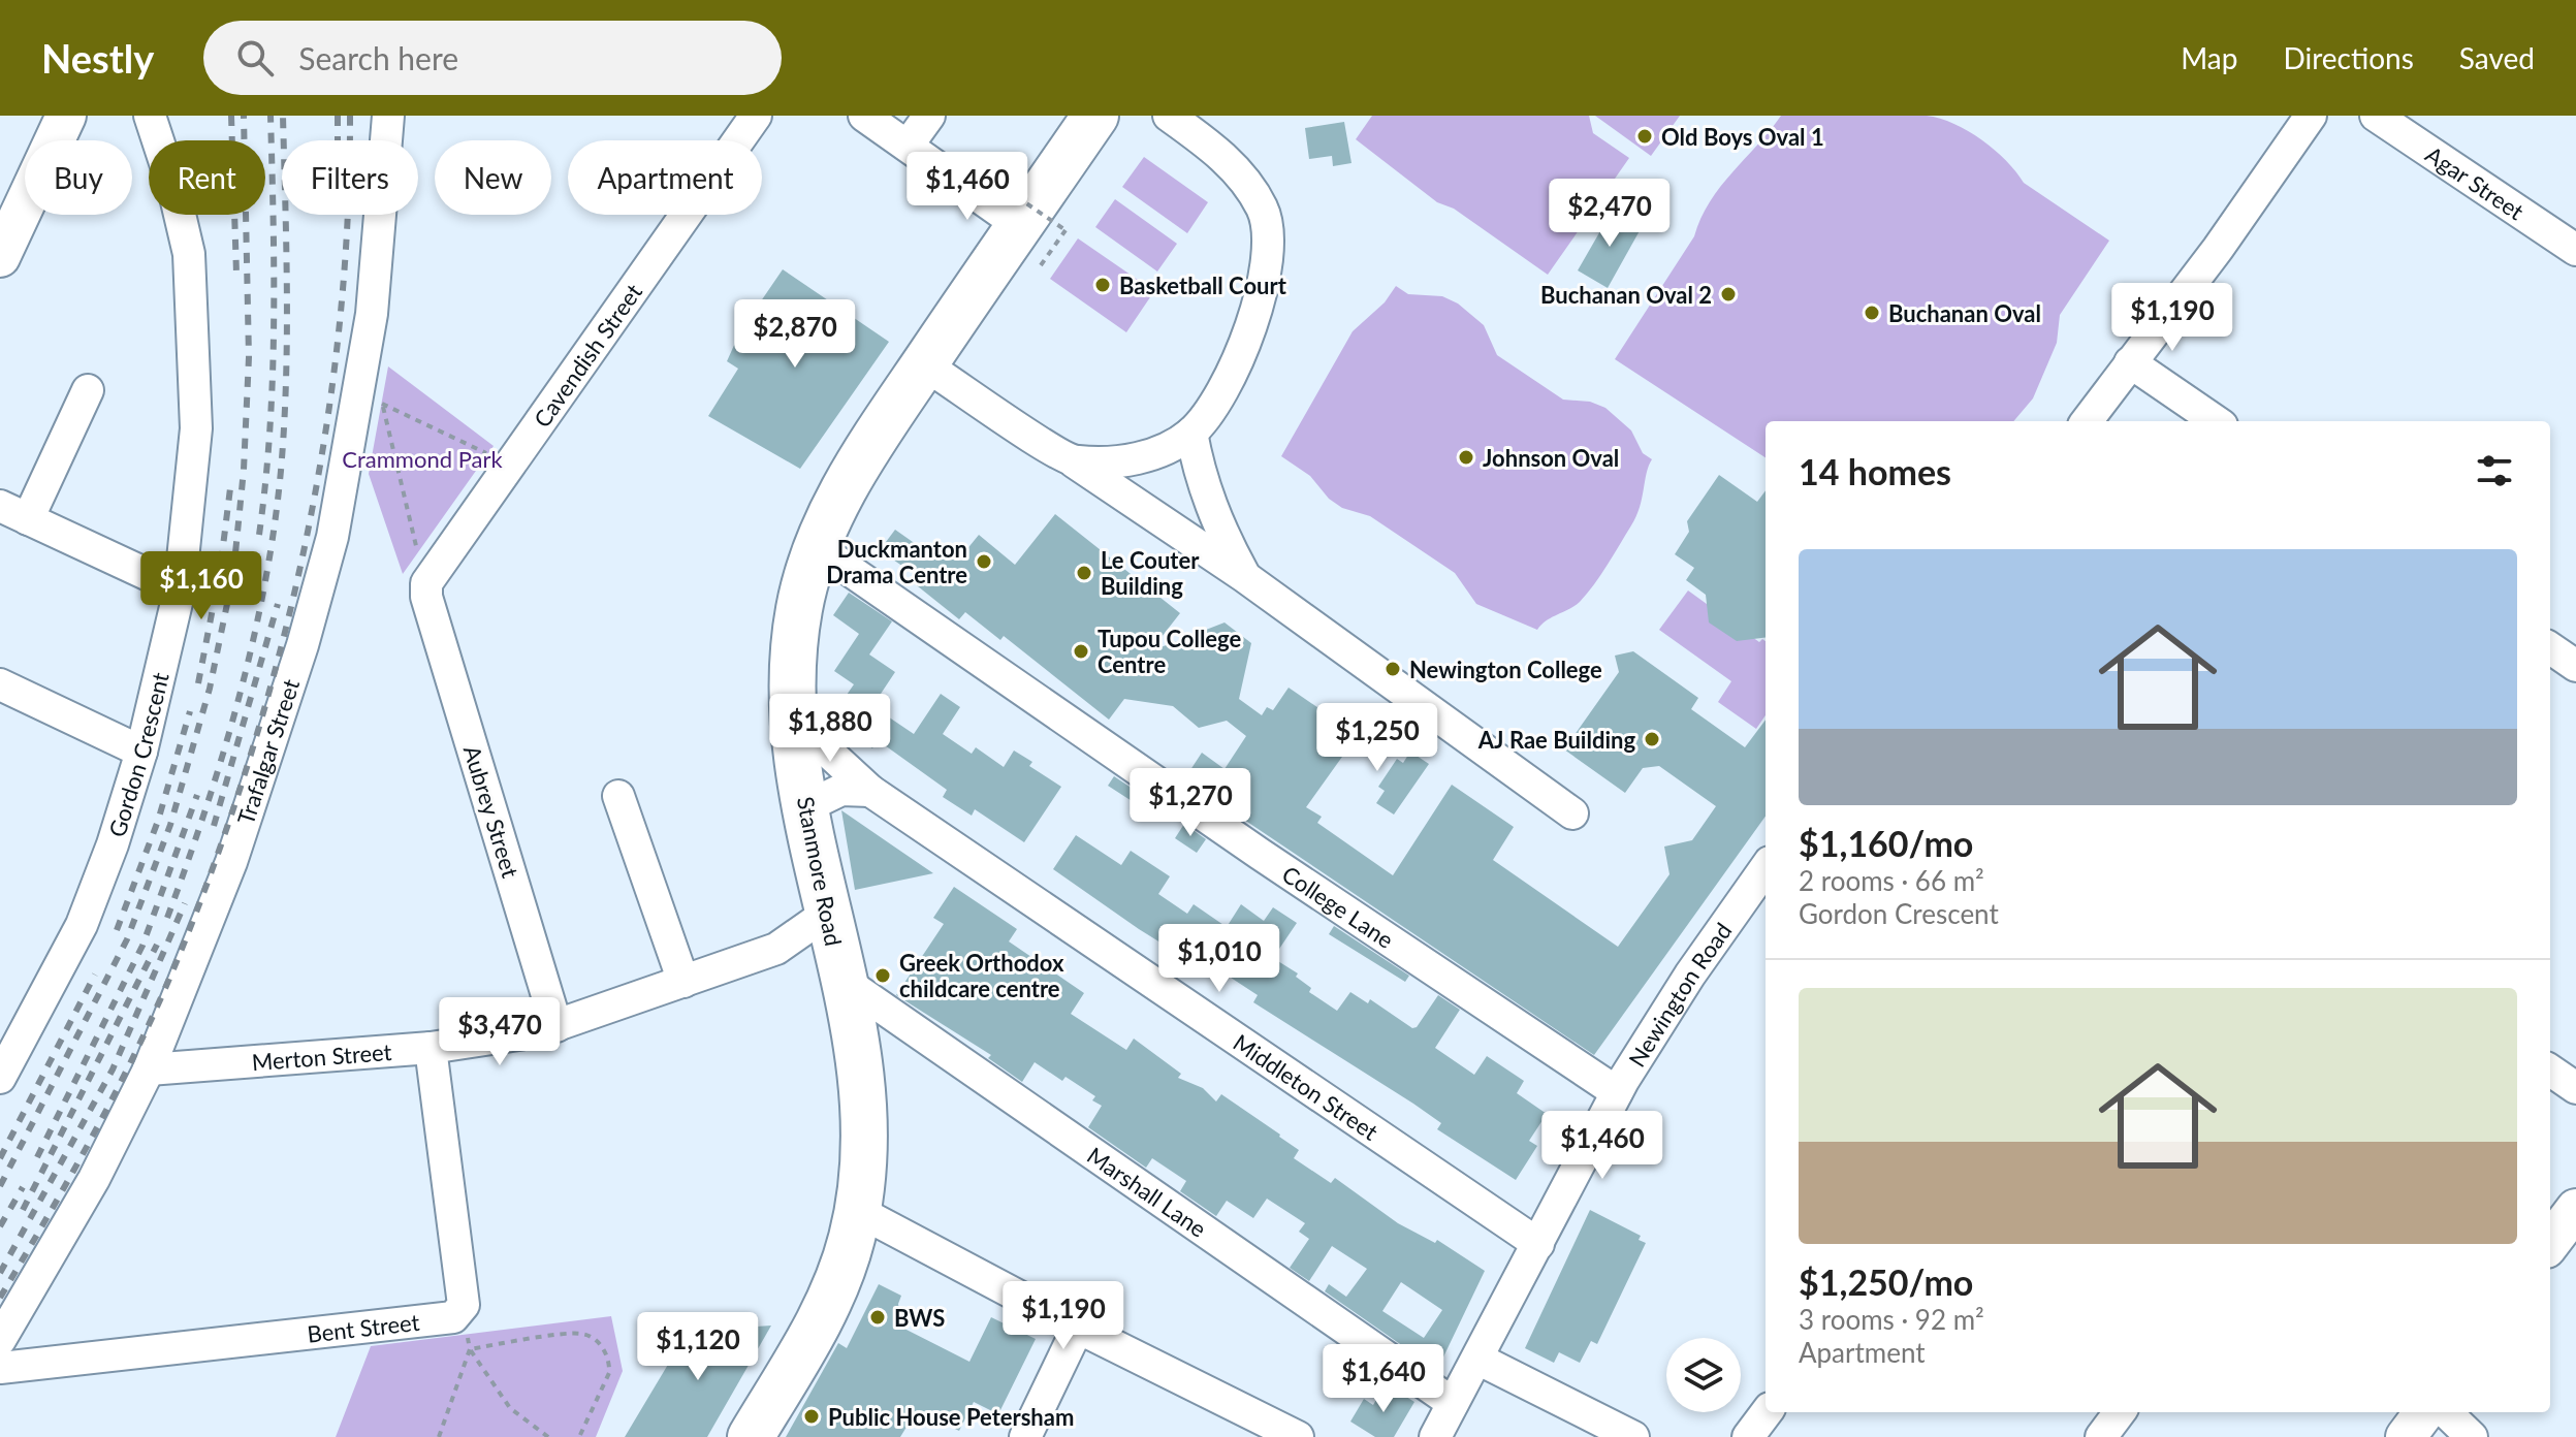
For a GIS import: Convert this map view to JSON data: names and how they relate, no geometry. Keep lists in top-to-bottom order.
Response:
{
  "streets": {
    "highway": ["Stanmore Road"],
    "street": [
      "Agar Street",
      "Cavendish Street",
      "Trafalgar Street",
      "Gordon Crescent",
      "Aubrey Street",
      "College Lane",
      "Newington Road",
      "Merton Street",
      "Middleton Street",
      "Marshall Lane",
      "Bent Street"
    ]
  },
  "crossings": [
    ["Cavendish Street", "Aubrey Street"],
    ["Trafalgar Street", "Merton Street"],
    ["Aubrey Street", "Merton Street"],
    ["Stanmore Road", "College Lane"],
    ["Stanmore Road", "Merton Street"],
    ["Stanmore Road", "Middleton Street"],
    ["Stanmore Road", "Marshall Lane"],
    ["College Lane", "Newington Road"],
    ["Newington Road", "Middleton Street"],
    ["Newington Road", "Marshall Lane"],
    ["Merton Street", "Marshall Lane"]
  ],
  "parks": ["Crammond Park"],
  "places": [
    "Old Boys Oval 1",
    "Basketball Court",
    "Buchanan Oval 2",
    "Buchanan Oval",
    "Johnson Oval",
    "Duckmanton Drama Centre",
    "Le Couter Building",
    "Tupou College Centre",
    "Newington College",
    "AJ Rae Building",
    "Greek Orthodox childcare centre",
    "BWS",
    "Public House Petersham"
  ],
  "page": {
    "header": "Nestly",
    "search": "Search here",
    "nav": ["Map", "Directions", "Saved"],
    "chip": [
      "Buy",
      "Rent",
      "Filters",
      "New",
      "Apartment"
    ],
    "price": [
      "$1,460",
      "$2,470",
      "$1,190",
      "$2,870",
      "$1,160",
      "$1,880",
      "$1,250",
      "$1,270",
      "$1,010",
      "$3,470",
      "$1,460",
      "$1,190",
      "$1,120",
      "$1,640"
    ],
    "heading": "14 homes",
    "list": [
      {
        "name": "$1,160/mo",
        "note": "2 rooms · 66 m² · Gordon Crescent"
      },
      {
        "name": "$1,250/mo",
        "note": "3 rooms · 92 m² · Apartment"
      }
    ]
  }
}
